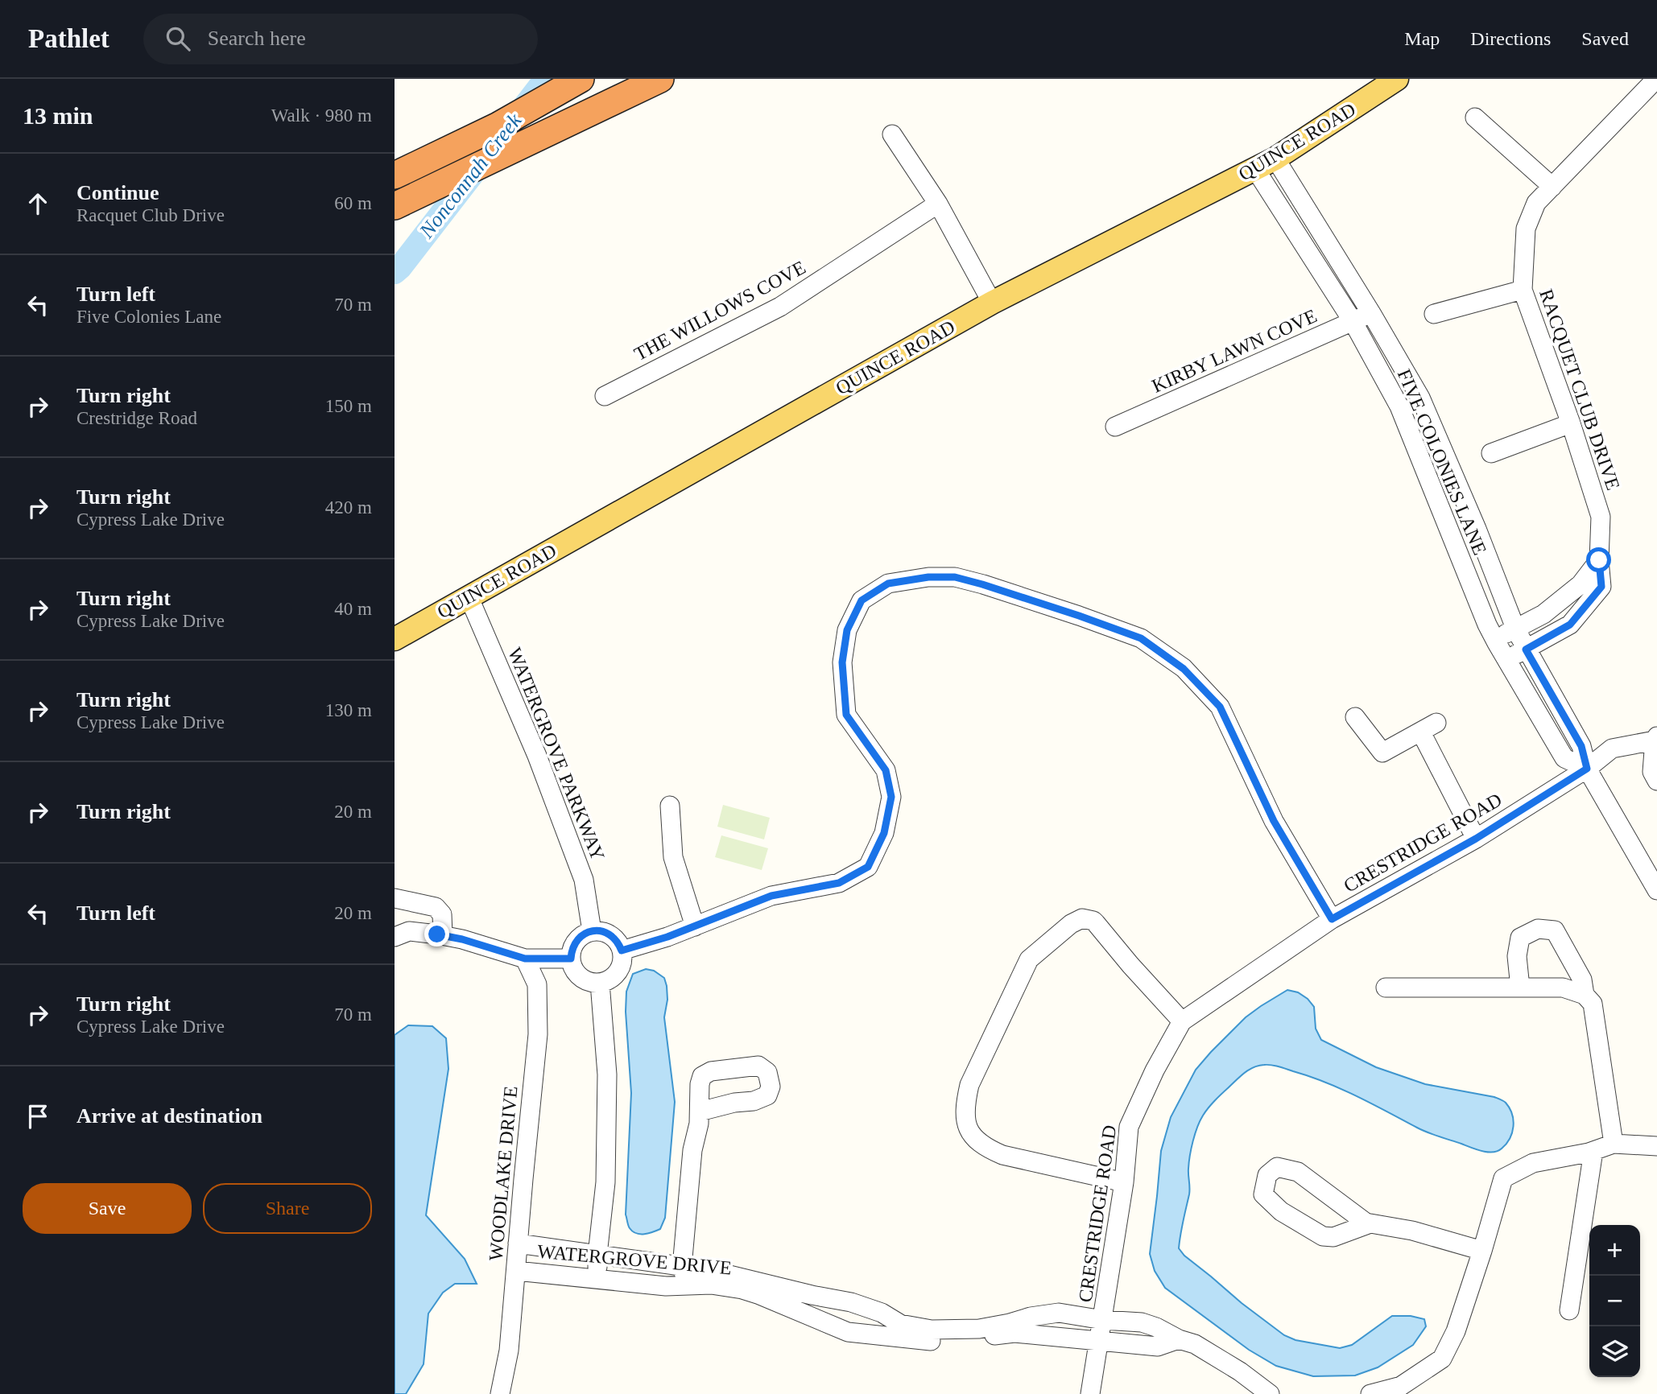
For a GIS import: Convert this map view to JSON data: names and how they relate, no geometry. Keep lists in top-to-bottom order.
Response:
{
  "streets": {
    "main road": ["QUINCE ROAD"],
    "street": [
      "THE WILLOWS COVE",
      "KIRBY LAWN COVE",
      "RACQUET CLUB DRIVE",
      "FIVE COLONIES LANE",
      "WATERGROVE PARKWAY",
      "CRESTRIDGE ROAD",
      "WOODLAKE DRIVE",
      "WATERGROVE DRIVE"
    ]
  },
  "crossings": [
    ["QUINCE ROAD", "FIVE COLONIES LANE"],
    ["QUINCE ROAD", "WATERGROVE PARKWAY"],
    ["KIRBY LAWN COVE", "FIVE COLONIES LANE"],
    ["RACQUET CLUB DRIVE", "FIVE COLONIES LANE"],
    ["FIVE COLONIES LANE", "CRESTRIDGE ROAD"],
    ["CRESTRIDGE ROAD", "WATERGROVE DRIVE"],
    ["WOODLAKE DRIVE", "WATERGROVE DRIVE"]
  ],
  "water": ["Nonconnah Creek"],
  "page": {
    "header": "Pathlet",
    "search": "Search here",
    "nav": ["Map", "Directions", "Saved"],
    "heading": ["13 min", "Walk · 980 m"],
    "list": [
      ["Continue", "Racquet Club Drive", "60 m"],
      ["Turn left", "Five Colonies Lane", "70 m"],
      ["Turn right", "Crestridge Road", "150 m"],
      ["Turn right", "Cypress Lake Drive", "420 m"],
      ["Turn right", "Cypress Lake Drive", "40 m"],
      ["Turn right", "Cypress Lake Drive", "130 m"],
      ["Turn right", "20 m"],
      ["Turn left", "20 m"],
      ["Turn right", "Cypress Lake Drive", "70 m"],
      "Arrive at destination"
    ],
    "buttons": ["Save", "Share"],
    "map_buttons": ["+", "−"]
  }
}
